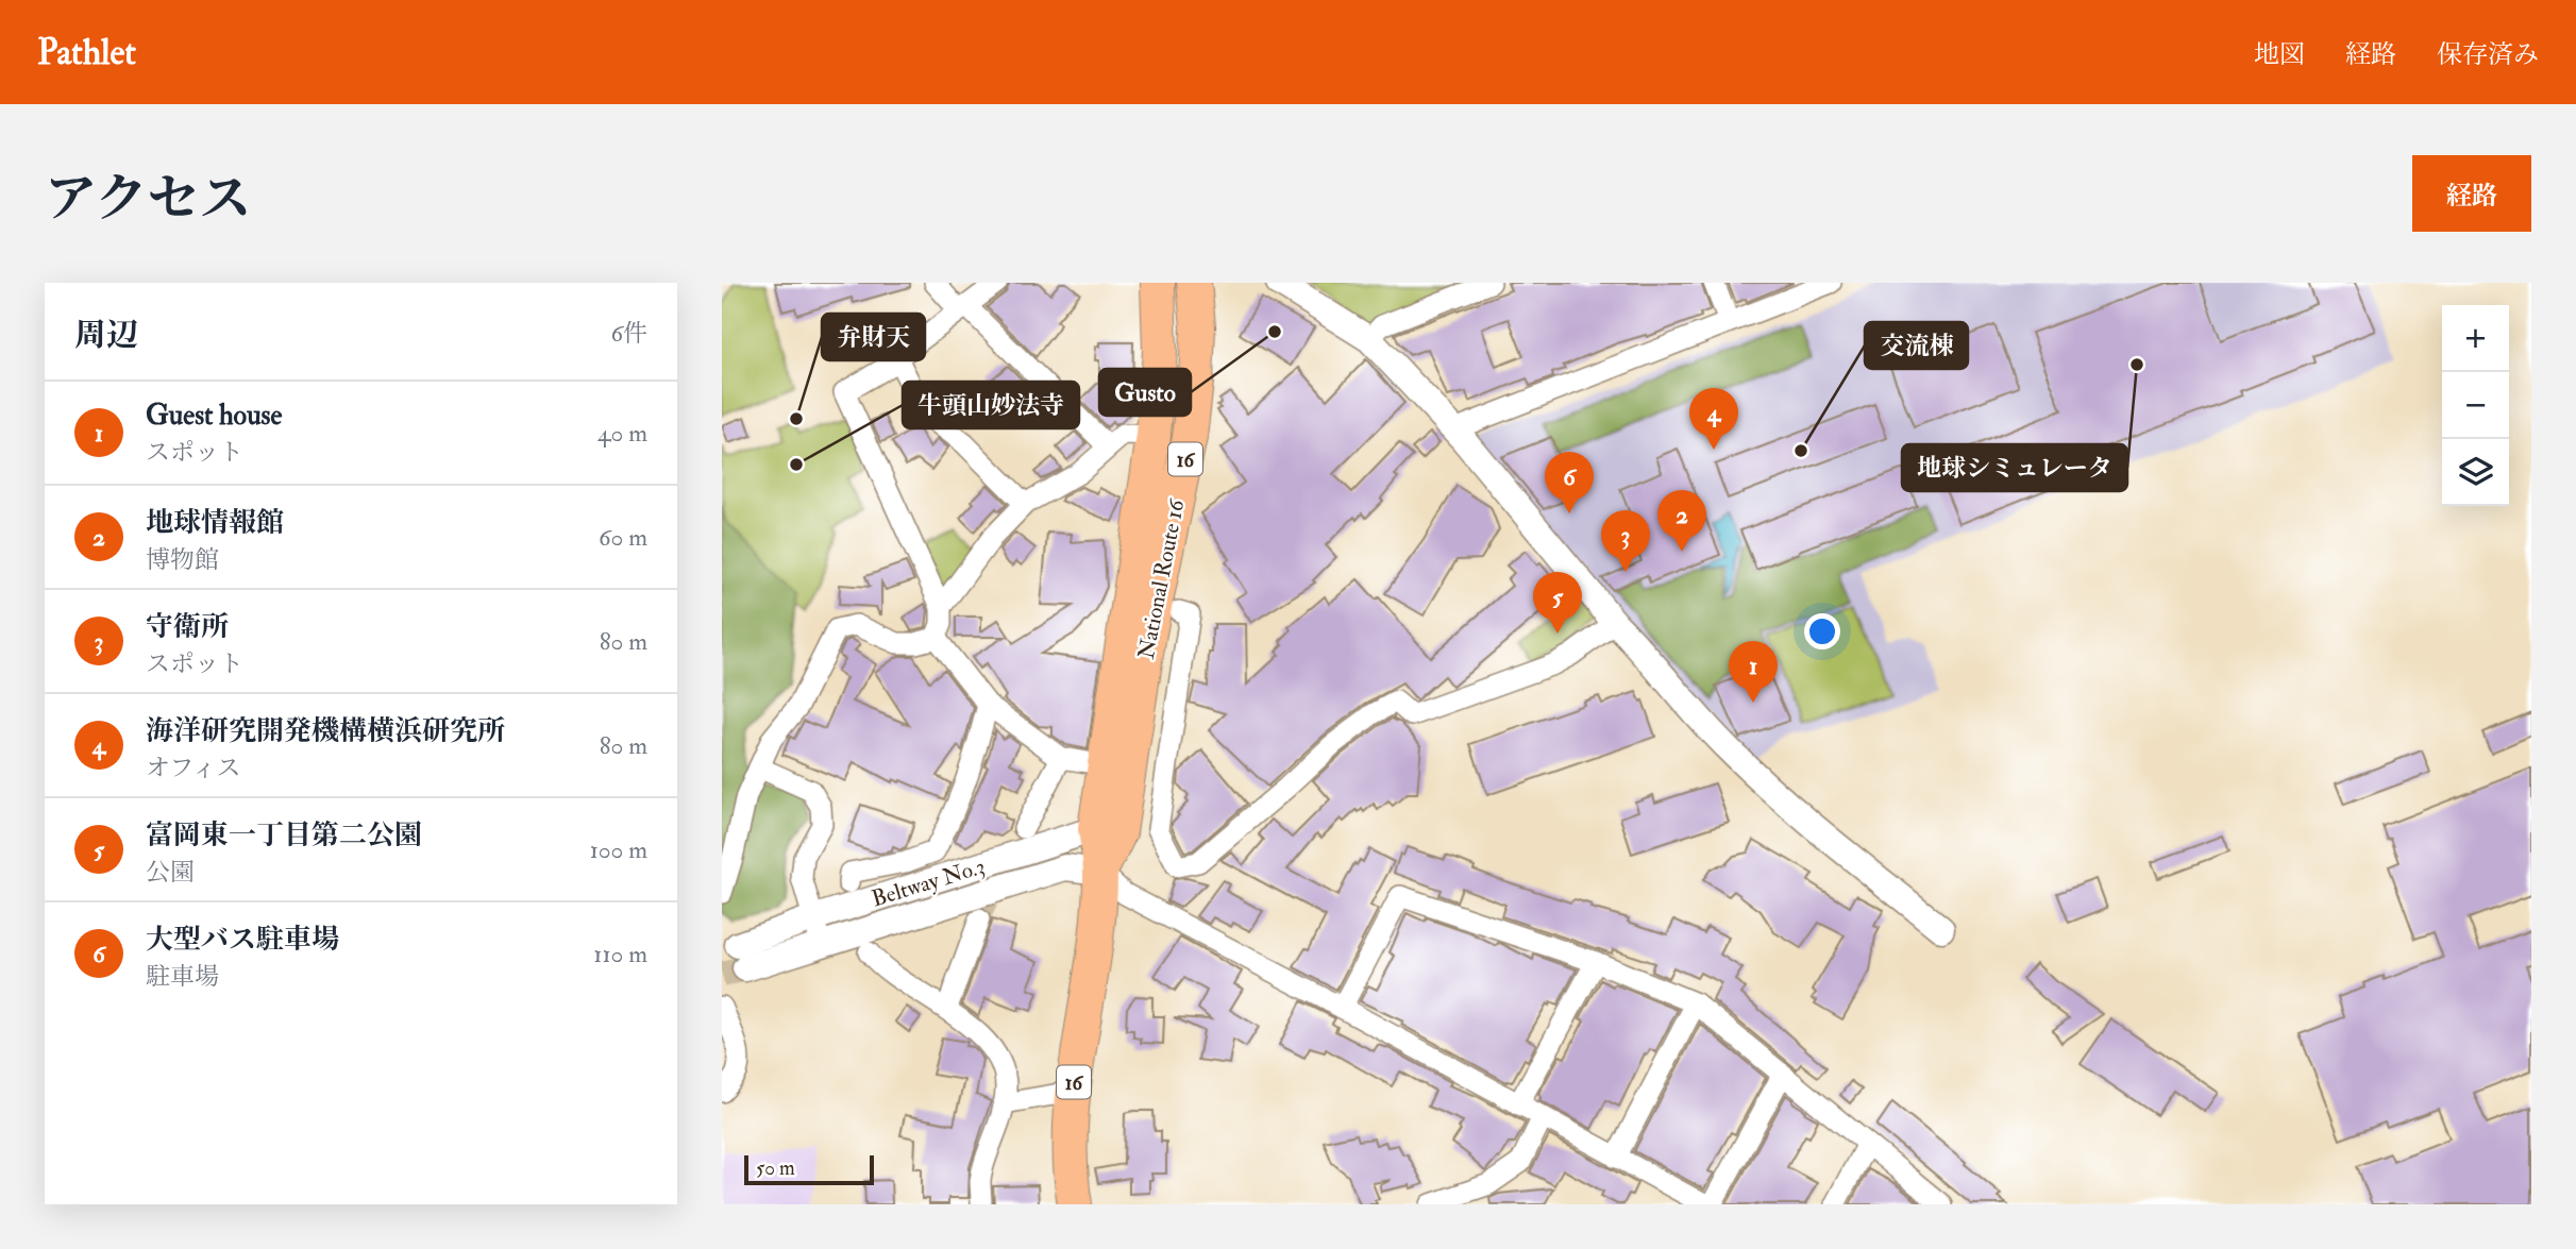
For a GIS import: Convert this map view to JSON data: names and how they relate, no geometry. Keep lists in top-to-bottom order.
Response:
{
  "streets": {
    "highway": ["16", "National Route 16"],
    "street": ["Beltway No.3"]
  },
  "crossings": [
    ["National Route 16", "Beltway No.3"]
  ],
  "places": [
    "Gusto",
    "地球シミュレータ",
    "弁財天",
    "交流棟",
    "牛頭山妙法寺"
  ],
  "scale_bar": "50 m",
  "page": {
    "header": "Pathlet",
    "nav": ["地図", "経路", "保存済み"],
    "buttons": "経路",
    "title": "アクセス",
    "heading": ["周辺", "6件"],
    "map_buttons": ["+", "−"],
    "list": [
      {
        "mark": "1",
        "name": "Guest house",
        "note": "スポット",
        "value": "40 m"
      },
      {
        "mark": "2",
        "name": "地球情報館",
        "note": "博物館",
        "value": "60 m"
      },
      {
        "mark": "3",
        "name": "守衛所",
        "note": "スポット",
        "value": "80 m"
      },
      {
        "mark": "4",
        "name": "海洋研究開発機構横浜研究所",
        "note": "オフィス",
        "value": "80 m"
      },
      {
        "mark": "5",
        "name": "富岡東一丁目第二公園",
        "note": "公園",
        "value": "100 m"
      },
      {
        "mark": "6",
        "name": "大型バス駐車場",
        "note": "駐車場",
        "value": "110 m"
      }
    ],
    "pins": [
      "4",
      "6",
      "2",
      "3",
      "5",
      "1"
    ],
    "scale": "50 m"
  }
}
